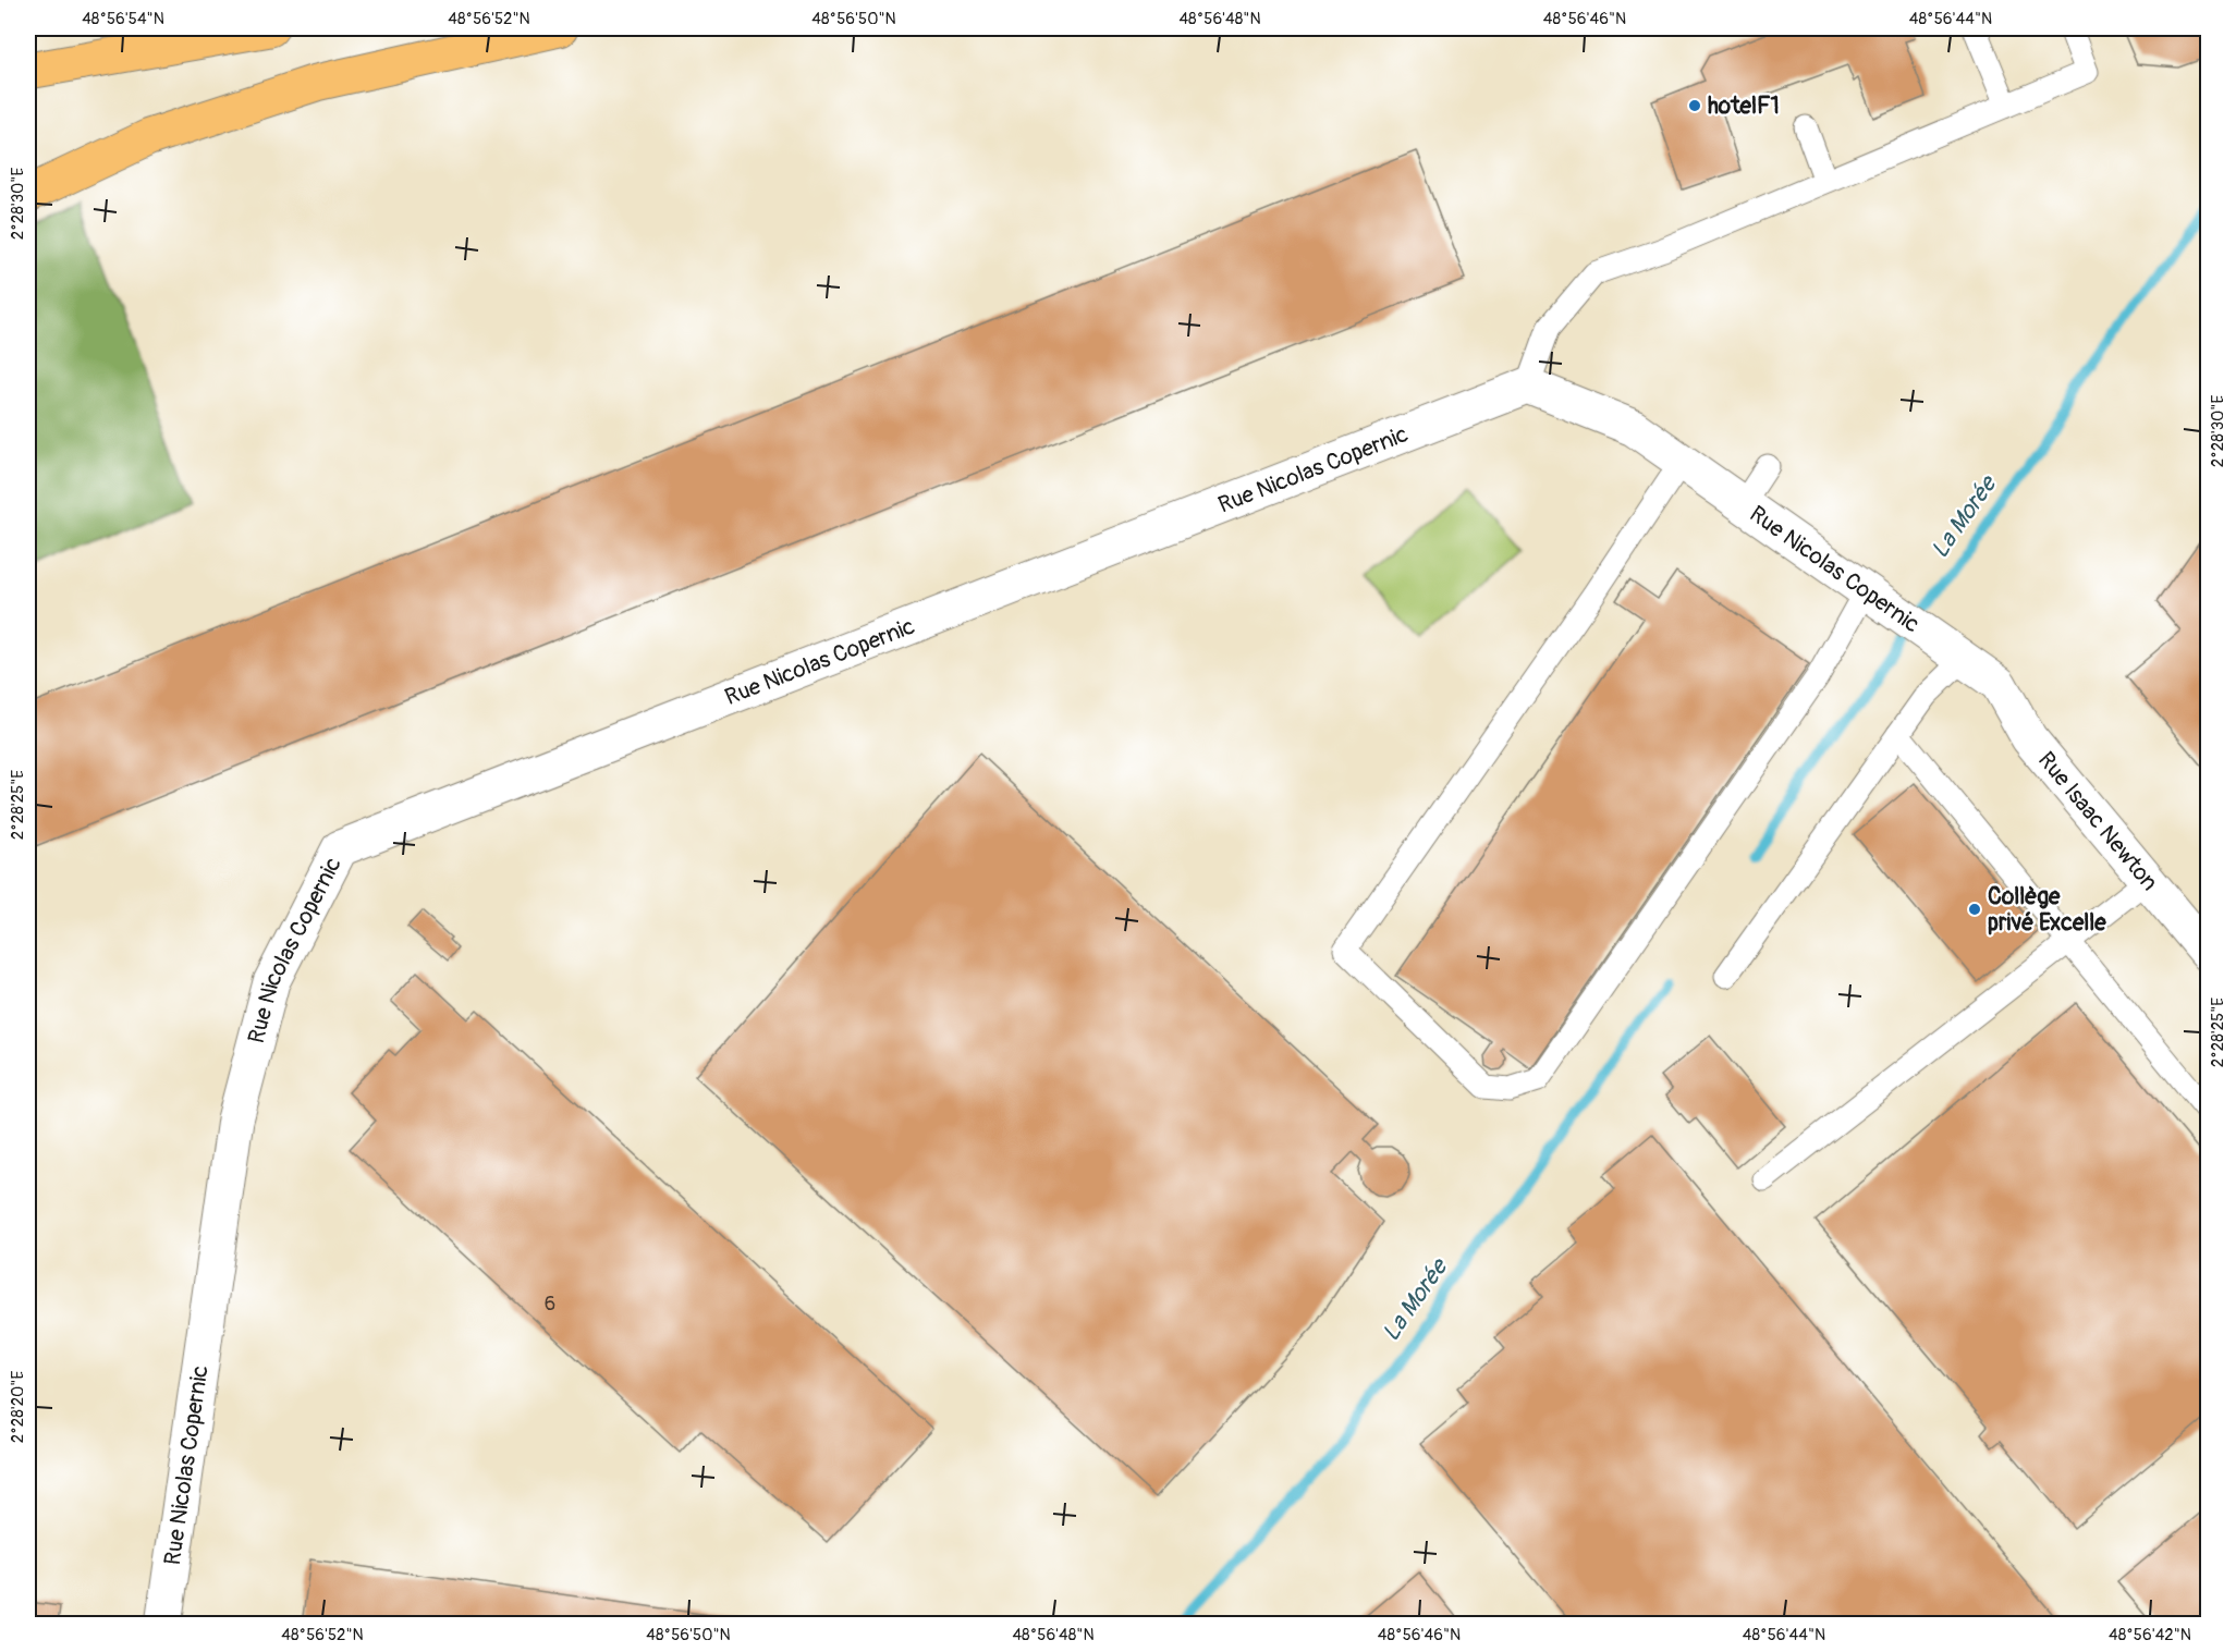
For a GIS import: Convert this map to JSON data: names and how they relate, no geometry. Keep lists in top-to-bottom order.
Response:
{
  "streets": {
    "street": ["Rue Nicolas Copernic", "Rue Isaac Newton"]
  },
  "crossings": [
    ["Rue Nicolas Copernic", "Rue Isaac Newton"]
  ],
  "water": ["La Morée"],
  "places": ["hotelF1", "Collège privé Excelle"],
  "house_numbers": ["6"],
  "coordinates": [
    "48°56'54\"N",
    "48°56'52\"N",
    "48°56'50\"N",
    "48°56'48\"N",
    "48°56'46\"N",
    "48°56'44\"N",
    "2°28'30\"E",
    "2°28'25\"E",
    "2°28'20\"E",
    "48°56'42\"N"
  ]
}
